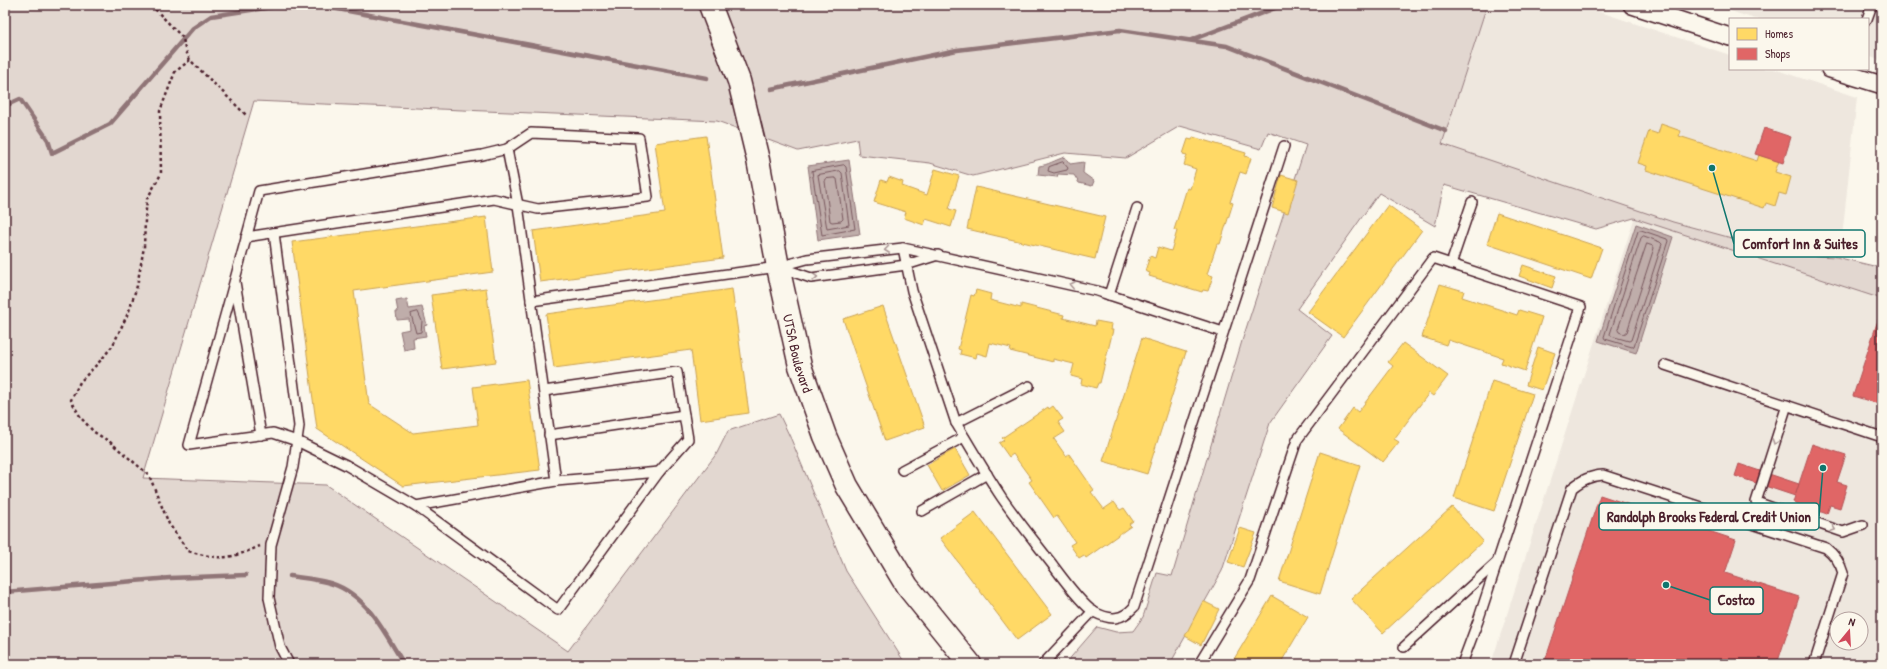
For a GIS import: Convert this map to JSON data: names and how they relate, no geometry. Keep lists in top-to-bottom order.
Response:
{
  "streets": {
    "main road": ["UTSA Boulevard"]
  },
  "places": ["Comfort Inn & Suites", "Randolph Brooks Federal Credit Union", "Costco"],
  "legend": ["Homes", "Shops"],
  "north": "top"
}
